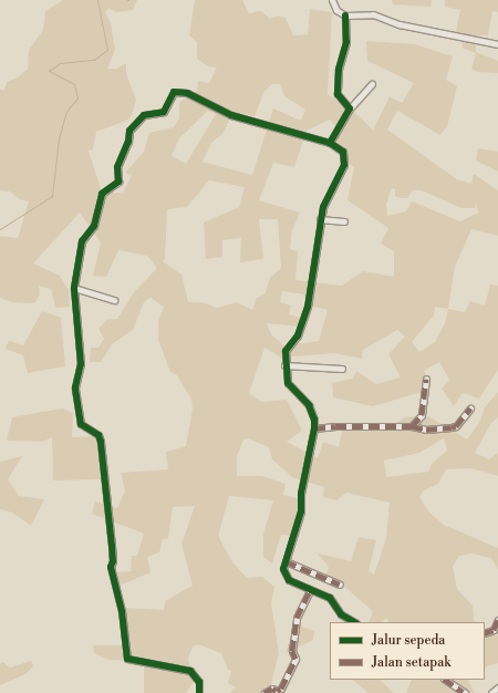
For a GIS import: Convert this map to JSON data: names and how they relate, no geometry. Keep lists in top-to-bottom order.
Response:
{
  "legend": ["Jalur sepeda", "Jalan setapak"]
}
